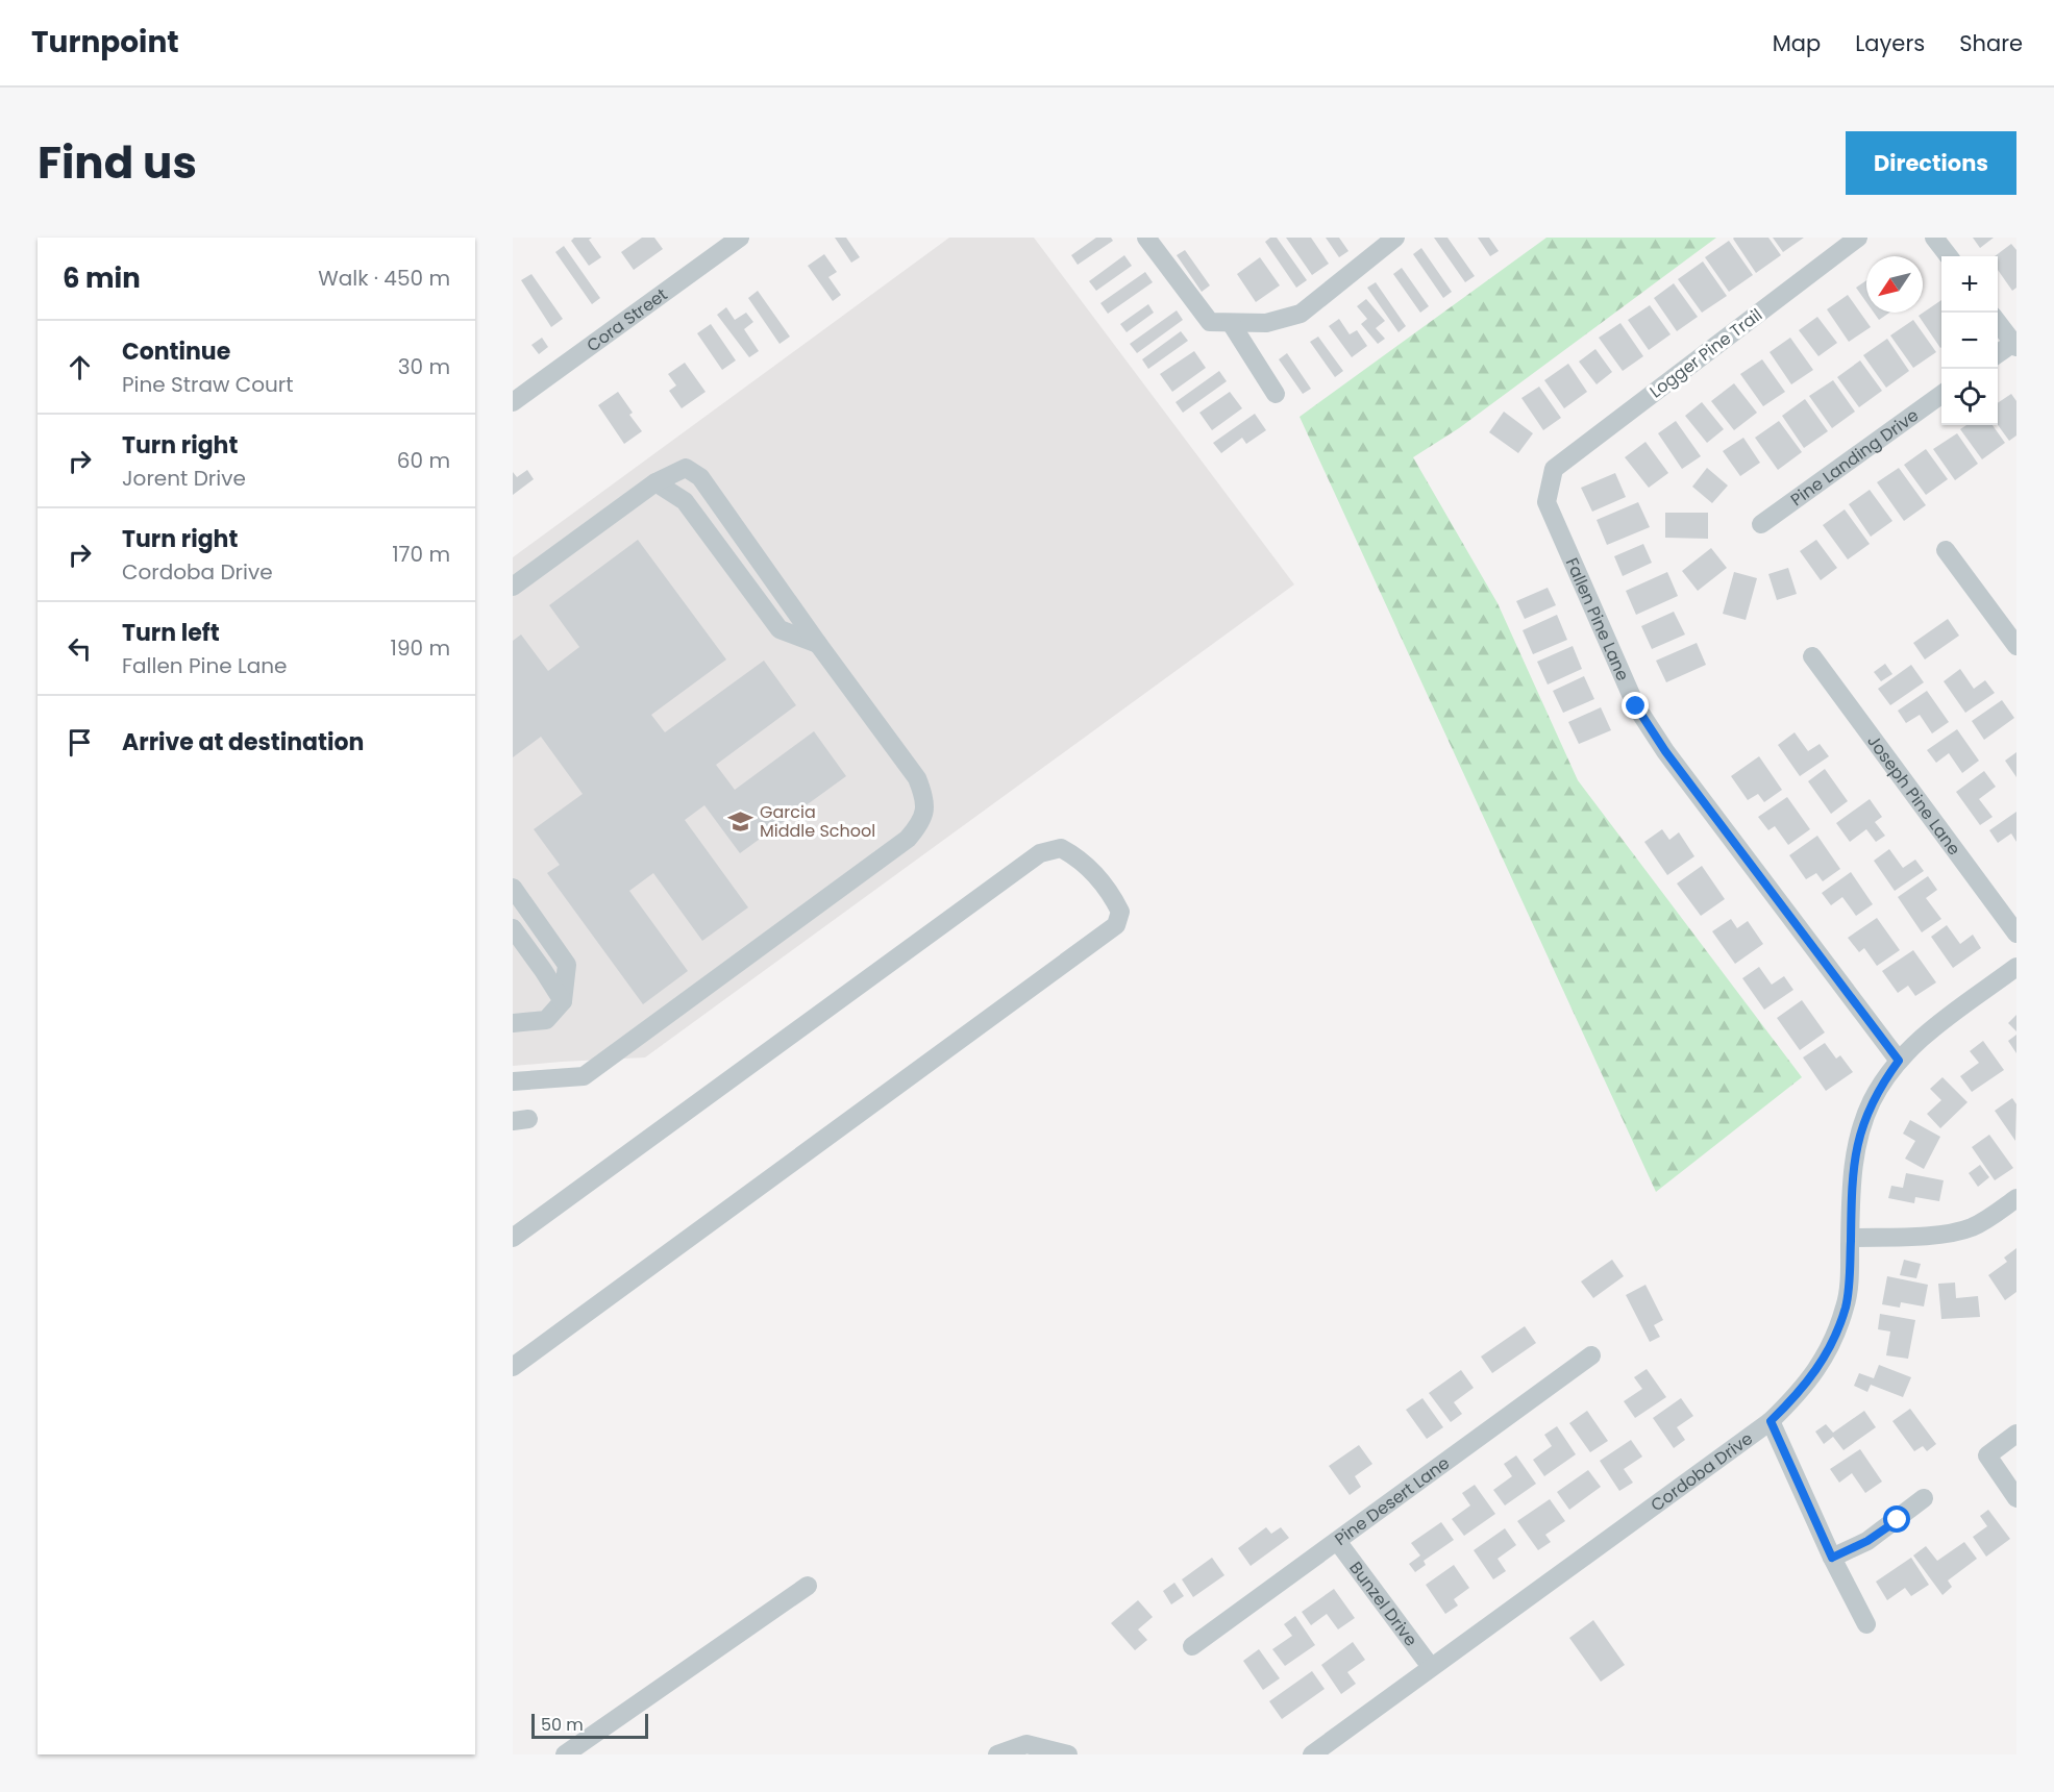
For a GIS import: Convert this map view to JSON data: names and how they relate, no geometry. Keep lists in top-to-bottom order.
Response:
{
  "streets": {
    "street": [
      "Cora Street",
      "Logger Pine Trail",
      "Pine Landing Drive",
      "Fallen Pine Lane",
      "Joseph Pine Lane",
      "Cordoba Drive",
      "Pine Desert Lane",
      "Bunzel Drive"
    ]
  },
  "crossings": [
    ["Logger Pine Trail", "Fallen Pine Lane"],
    ["Fallen Pine Lane", "Cordoba Drive"],
    ["Cordoba Drive", "Bunzel Drive"],
    ["Pine Desert Lane", "Bunzel Drive"]
  ],
  "places": {
    "school or university": ["Garcia Middle School"]
  },
  "scale_bar": "50 m",
  "north": "bottom left",
  "page": {
    "header": "Turnpoint",
    "nav": ["Map", "Layers", "Share"],
    "title": "Find us",
    "buttons": "Directions",
    "heading": ["6 min", "Walk · 450 m"],
    "map_buttons": ["+", "−"],
    "list": [
      ["Continue", "Pine Straw Court", "30 m"],
      ["Turn right", "Jorent Drive", "60 m"],
      ["Turn right", "Cordoba Drive", "170 m"],
      ["Turn left", "Fallen Pine Lane", "190 m"],
      "Arrive at destination"
    ],
    "scale": "50 m"
  }
}
